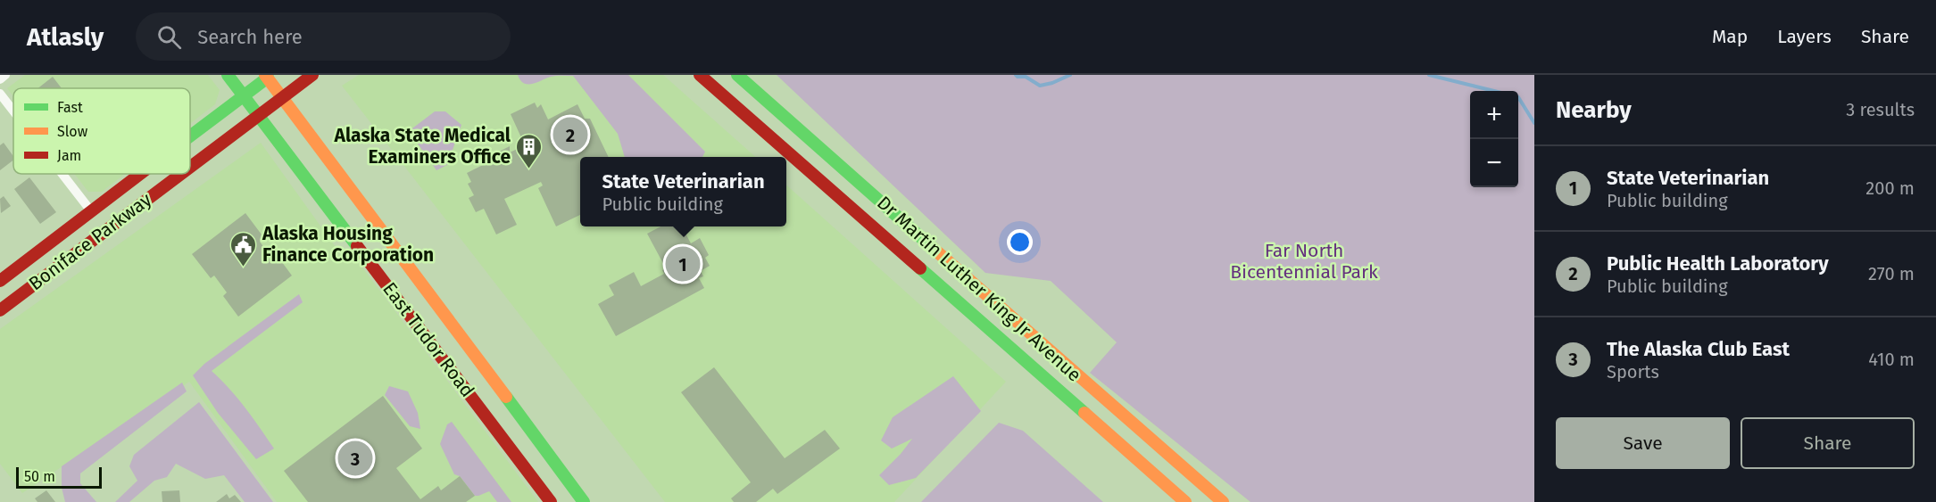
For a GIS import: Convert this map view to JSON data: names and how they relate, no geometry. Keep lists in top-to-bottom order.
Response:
{
  "streets": {
    "main road": ["Boniface Parkway", "Dr Martin Luther King Jr Avenue", "East Tudor Road"]
  },
  "crossings": [
    ["Boniface Parkway", "East Tudor Road"]
  ],
  "parks": ["Far North Bicentennial Park"],
  "places": {
    "building": ["Alaska State Medical Examiners Office"],
    "public building": ["Alaska Housing Finance Corporation"]
  },
  "legend": ["Fast", "Slow", "Jam"],
  "scale_bar": "50 m",
  "page": {
    "header": "Atlasly",
    "search": "Search here",
    "nav": ["Map", "Layers", "Share"],
    "heading": ["Nearby", "3 results"],
    "map_buttons": ["+", "−"],
    "pins": ["2", "1", "3"],
    "list": [
      {
        "mark": "1",
        "name": "State Veterinarian",
        "note": "Public building",
        "value": "200 m"
      },
      {
        "mark": "2",
        "name": "Public Health Laboratory",
        "note": "Public building",
        "value": "270 m"
      },
      {
        "mark": "3",
        "name": "The Alaska Club East",
        "note": "Sports",
        "value": "410 m"
      }
    ],
    "popup": ["State Veterinarian", "Public building"],
    "buttons": ["Save", "Share"],
    "scale": "50 m"
  }
}
